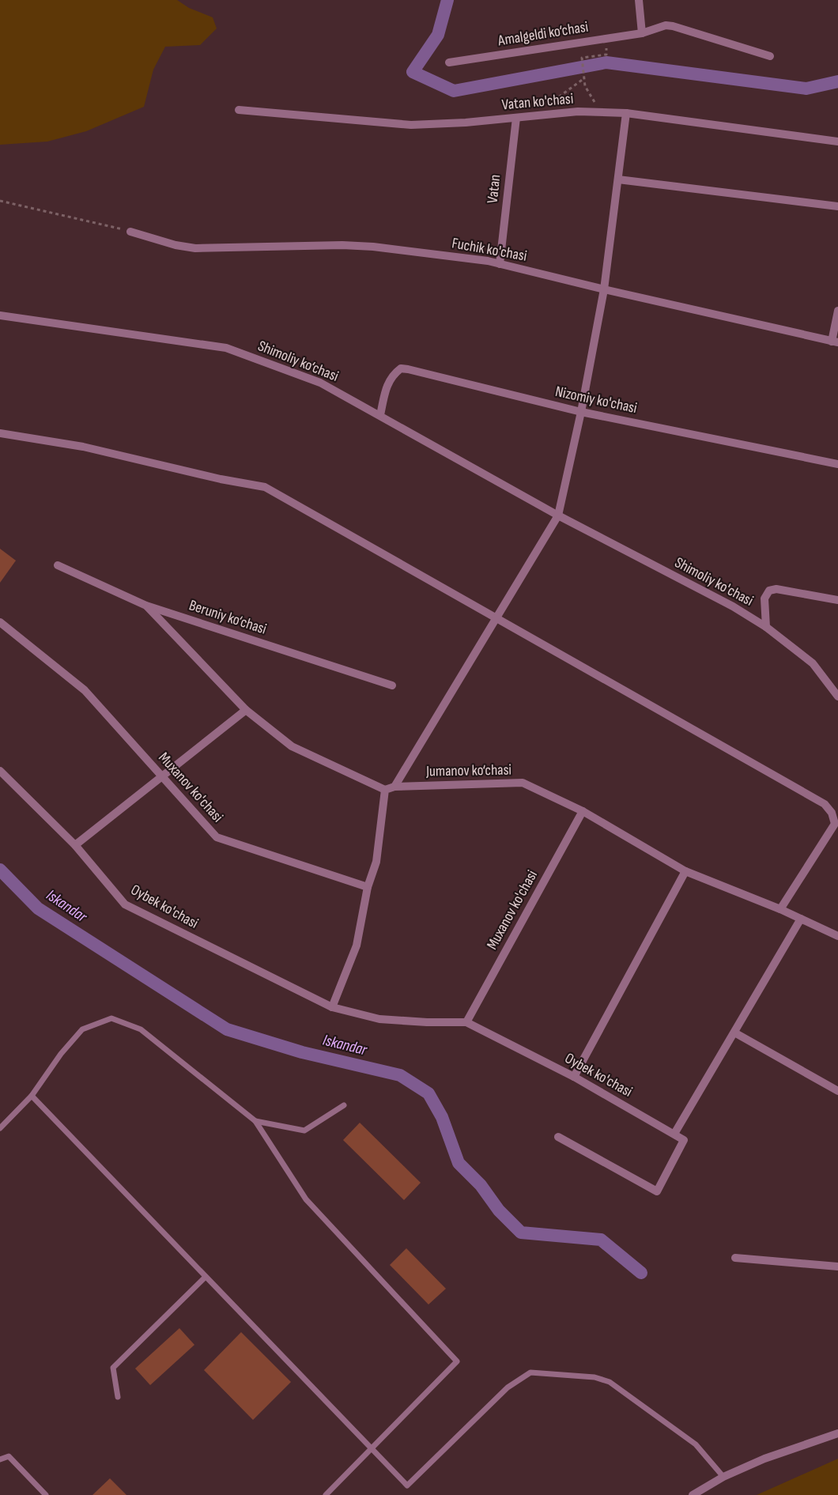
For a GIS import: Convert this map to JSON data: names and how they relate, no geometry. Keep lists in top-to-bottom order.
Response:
{
  "streets": {
    "street": [
      "Amalgeldi ko‘chasi",
      "Vatan ko'chasi",
      "Vatan",
      "Fuchik ko'chasi",
      "Shimoliy ko‘chasi",
      "Nizomiy ko'chasi",
      "Shimoliy ko'chasi",
      "Beruniy ko‘chasi",
      "Jumanov ko‘chasi",
      "Muxanov ko'chasi",
      "Oybek ko'chasi"
    ]
  },
  "crossings": [
    ["Vatan ko'chasi", "Vatan"],
    ["Vatan ko'chasi", "Jumanov ko‘chasi"],
    ["Vatan", "Fuchik ko'chasi"],
    ["Fuchik ko'chasi", "Jumanov ko‘chasi"],
    ["Shimoliy ko‘chasi", "Nizomiy ko'chasi"],
    ["Shimoliy ko‘chasi", "Shimoliy ko'chasi"],
    ["Shimoliy ko‘chasi", "Jumanov ko‘chasi"],
    ["Nizomiy ko'chasi", "Jumanov ko‘chasi"],
    ["Shimoliy ko'chasi", "Jumanov ko‘chasi"],
    ["Jumanov ko‘chasi", "Muxanov ko'chasi"],
    ["Muxanov ko'chasi", "Oybek ko'chasi"]
  ],
  "water": ["Iskandar"]
}
